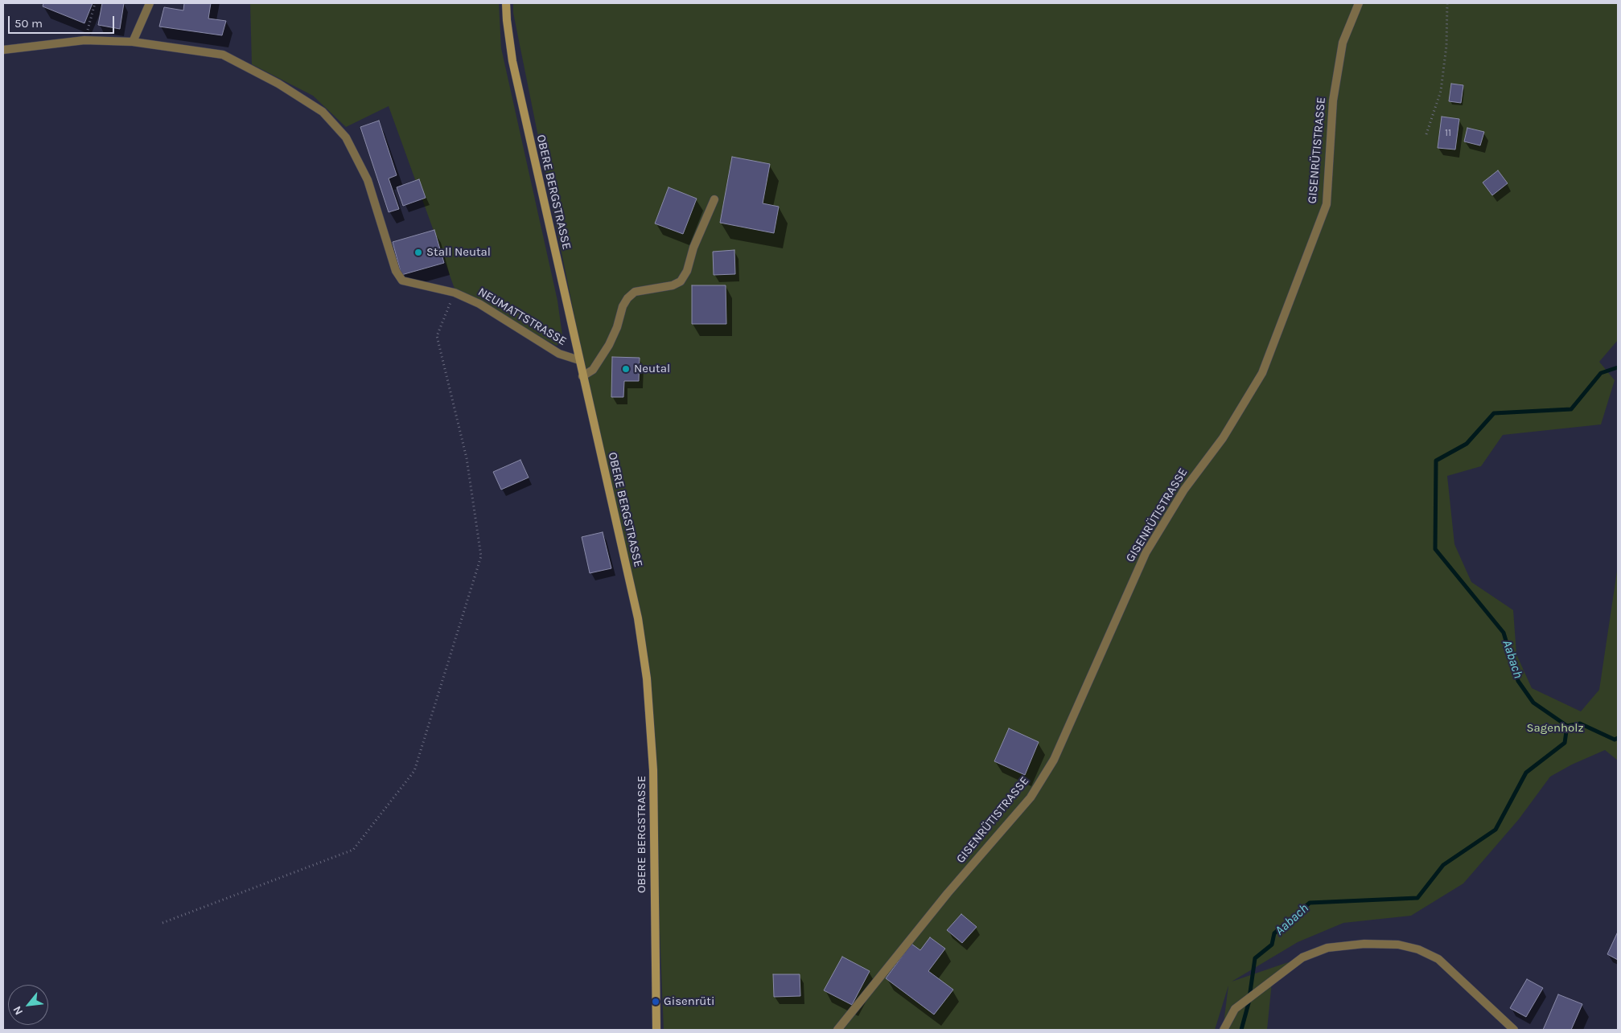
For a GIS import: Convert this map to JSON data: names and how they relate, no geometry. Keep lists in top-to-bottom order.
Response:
{
  "streets": {
    "main road": ["OBERE BERGSTRASSE"],
    "street": ["GISENRÜTISTRASSE", "NEUMATTSTRASSE"]
  },
  "crossings": [
    ["OBERE BERGSTRASSE", "NEUMATTSTRASSE"]
  ],
  "water": ["Aabach"],
  "parks": ["Sagenholz"],
  "places": ["Stall Neutal", "Neutal", "Gisenrüti"],
  "house_numbers": ["11"],
  "scale_bar": "50 m",
  "north": "bottom left"
}
